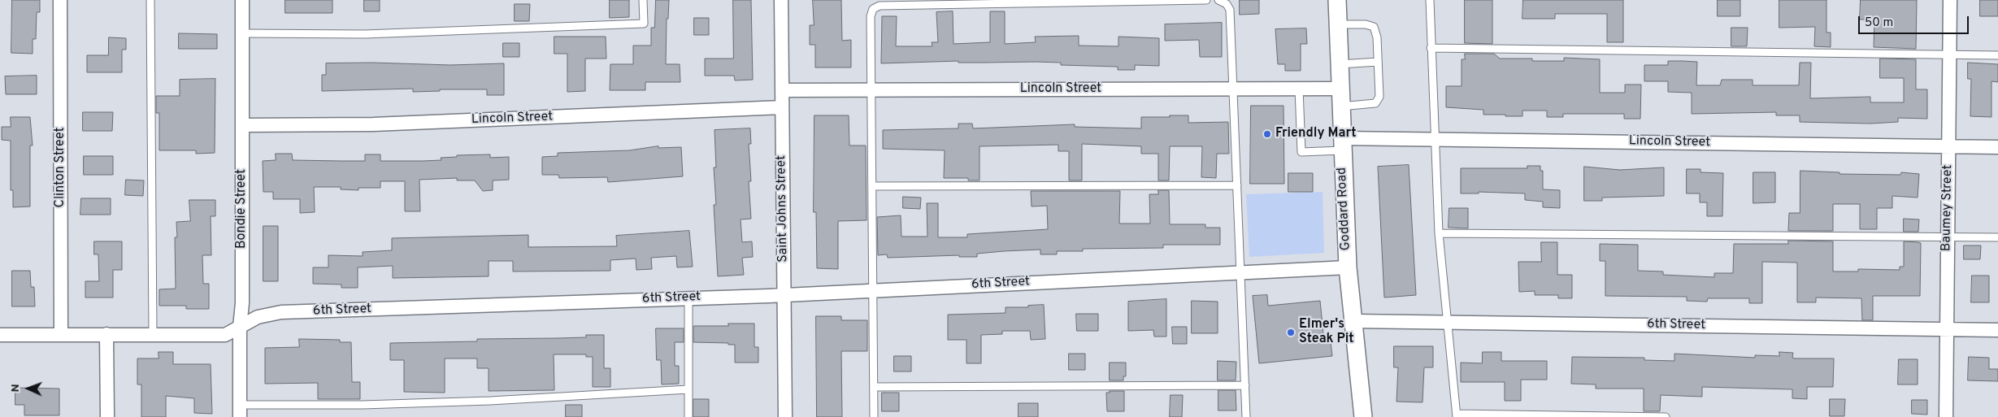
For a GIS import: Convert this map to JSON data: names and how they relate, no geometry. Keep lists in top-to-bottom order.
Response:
{
  "streets": {
    "street": [
      "Lincoln Street",
      "Clinton Street",
      "Baumey Street",
      "Bondie Street",
      "Saint Johns Street",
      "Goddard Road",
      "6th Street"
    ]
  },
  "crossings": [
    ["Lincoln Street", "Baumey Street"],
    ["Lincoln Street", "Bondie Street"],
    ["Lincoln Street", "Saint Johns Street"],
    ["Lincoln Street", "Goddard Road"],
    ["Clinton Street", "6th Street"],
    ["Baumey Street", "6th Street"],
    ["Bondie Street", "6th Street"],
    ["Saint Johns Street", "6th Street"],
    ["Goddard Road", "6th Street"]
  ],
  "places": ["Friendly Mart", "Elmer's Steak Pit"],
  "scale_bar": "50 m",
  "north": "left"
}
